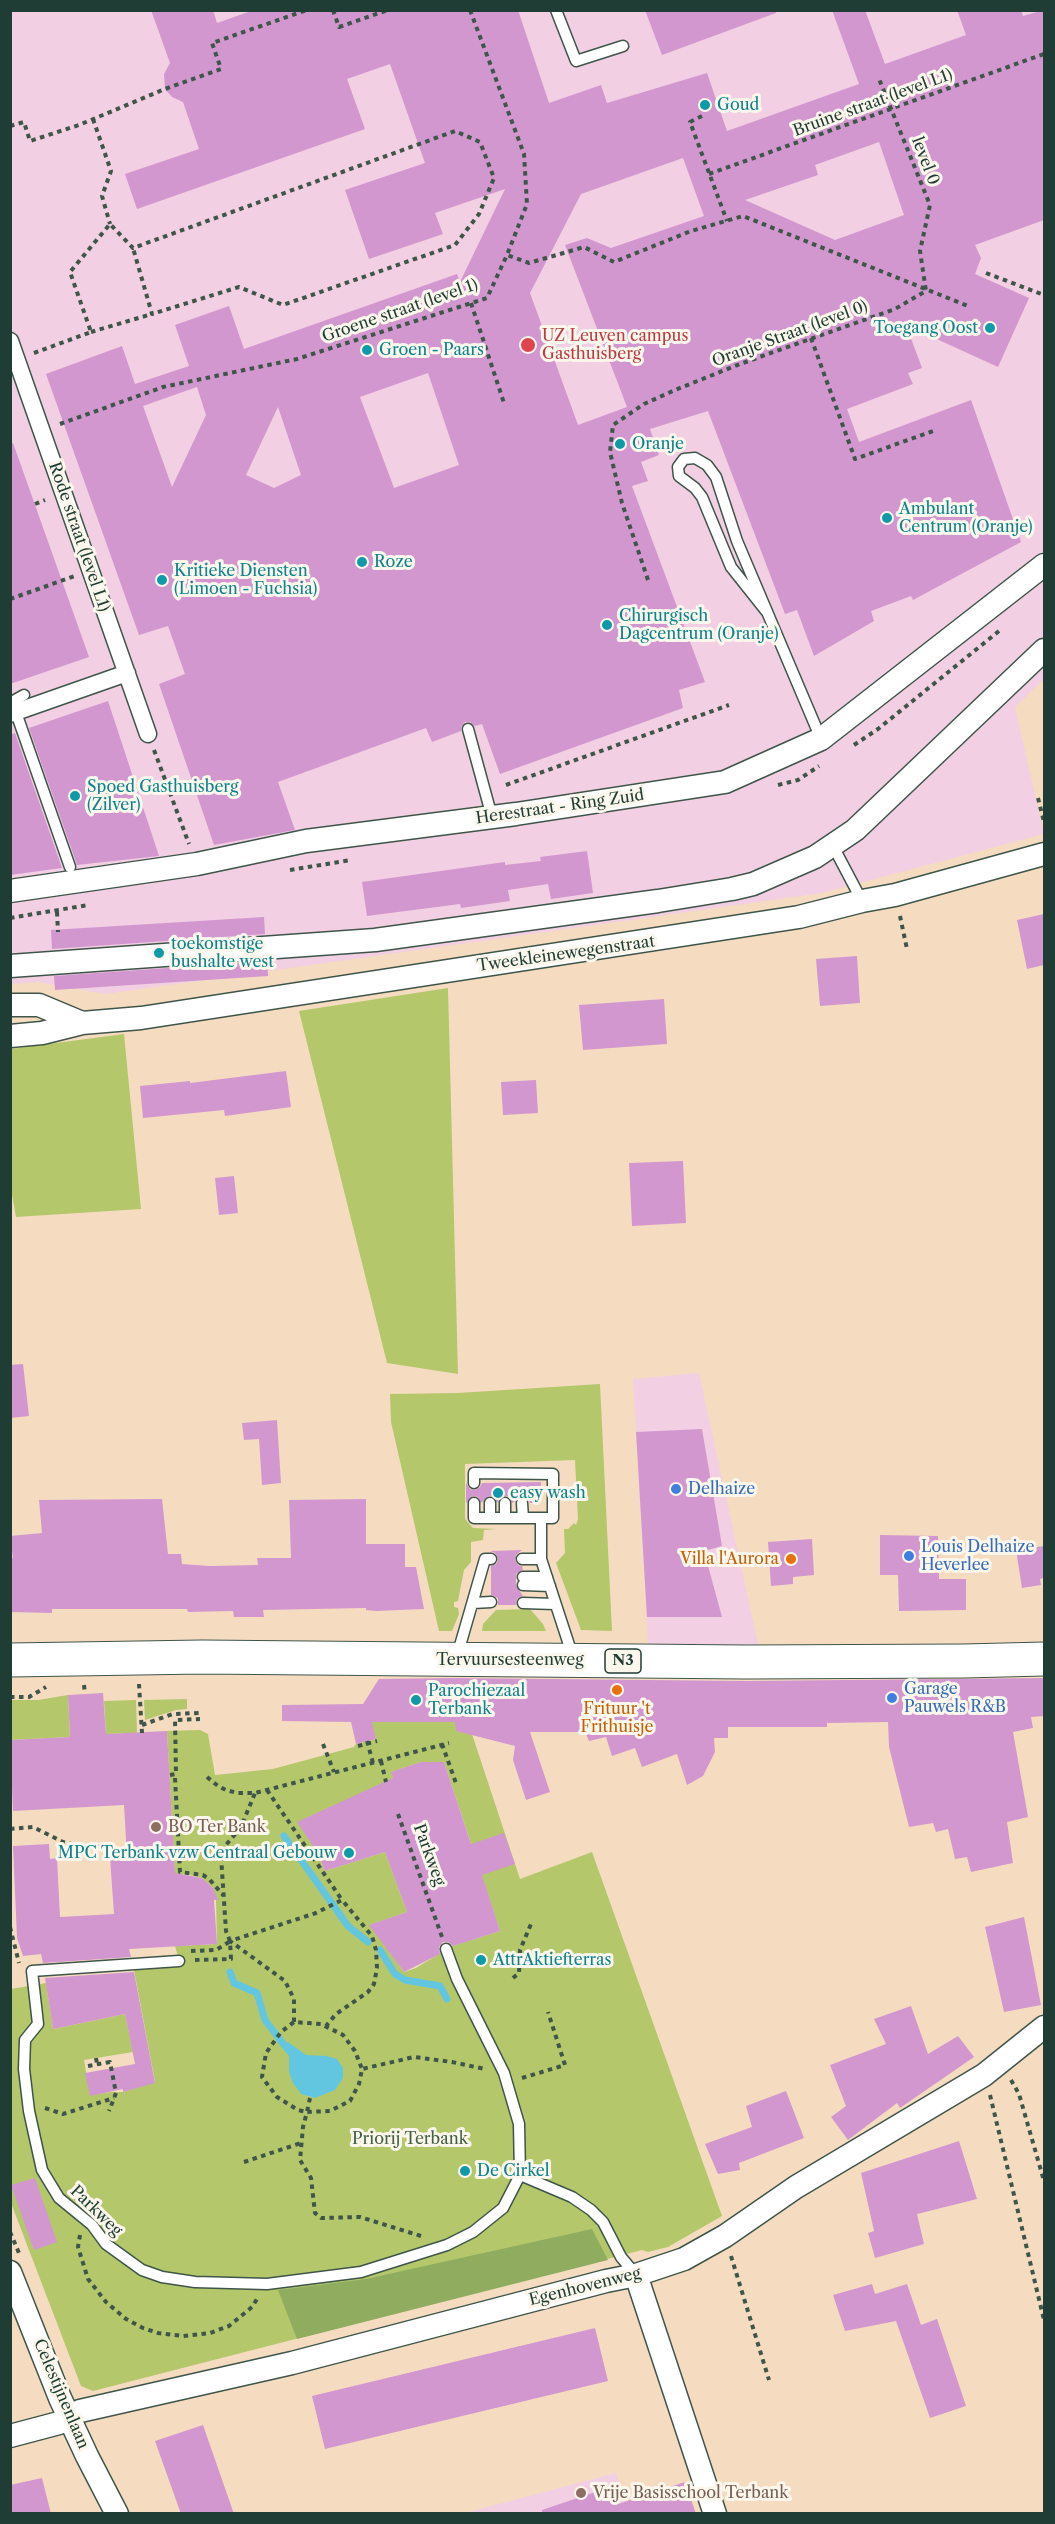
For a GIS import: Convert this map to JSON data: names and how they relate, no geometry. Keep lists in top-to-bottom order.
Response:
{
  "streets": {
    "main road": ["Tervuursesteenweg", "N3"],
    "street": [
      "Rode straat (level L1)",
      "Herestraat - Ring Zuid",
      "Tweekleinewegenstraat",
      "Egenhovenweg",
      "Celestijnenlaan"
    ],
    "lane": ["Parkweg"],
    "path": [
      "Bruine straat (level L1)",
      "level 0",
      "Groene straat (level 1)",
      "Oranje Straat (level 0)"
    ]
  },
  "crossings": [
    ["Bruine straat (level L1)", "level 0"],
    ["level 0", "Oranje Straat (level 0)"],
    ["Groene straat (level 1)", "Rode straat (level L1)"],
    ["Egenhovenweg", "Celestijnenlaan"]
  ],
  "parks": ["Priorij Terbank"],
  "places": [
    "Goud",
    "Toegang Oost",
    "UZ Leuven campus Gasthuisberg",
    "Groen - Paars",
    "Oranje",
    "Ambulant Centrum (Oranje)",
    "Roze",
    "Kritieke Diensten (Limoen - Fuchsia)",
    "Chirurgisch Dagcentrum (Oranje)",
    "Spoed Gasthuisberg (Zilver)",
    "toekomstige bushalte west",
    "Delhaize",
    "easy wash",
    "Louis Delhaize Heverlee",
    "Villa l'Aurora",
    "Frituur 't Frithuisje",
    "Garage Pauwels R&B",
    "Parochiezaal Terbank",
    "BO Ter Bank",
    "MPC Terbank vzw Centraal Gebouw",
    "AttrAktiefterras",
    "De Cirkel",
    "Vrije Basisschool Terbank"
  ]
}
